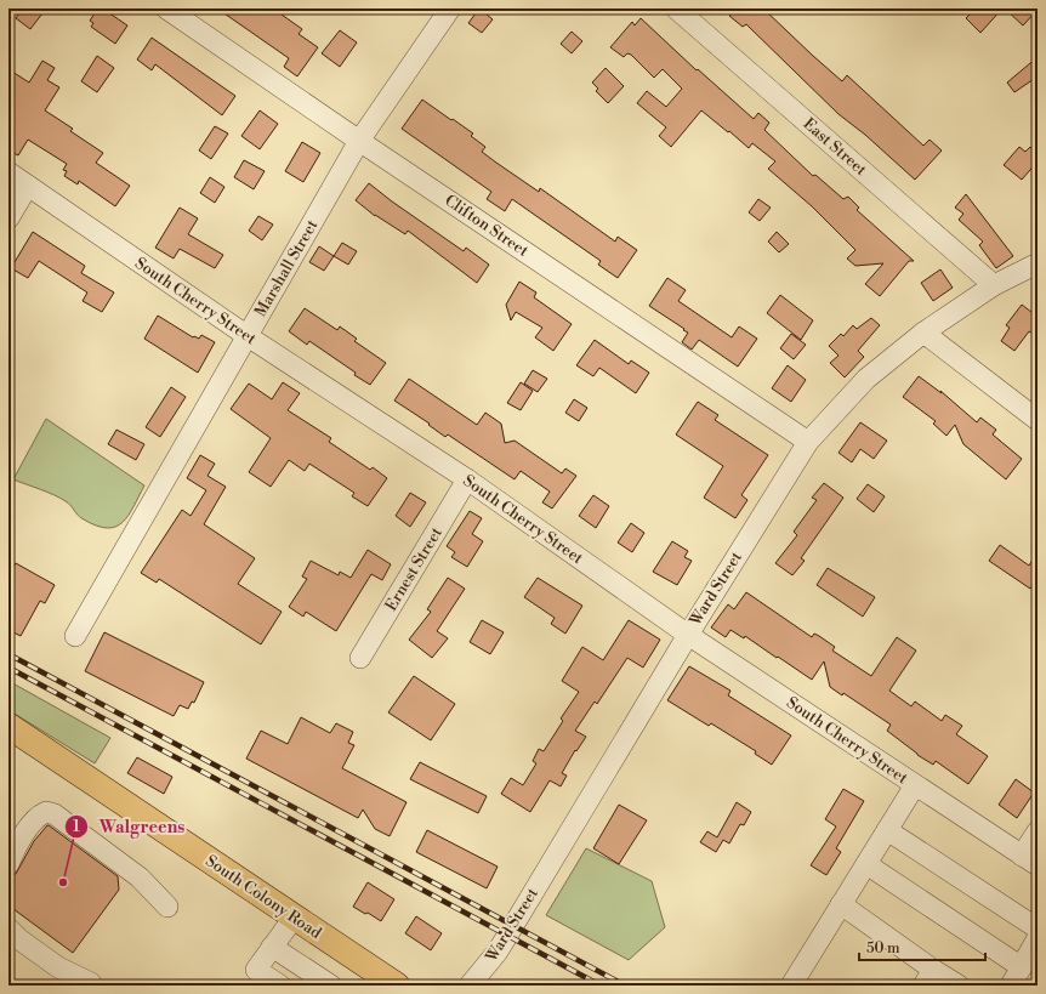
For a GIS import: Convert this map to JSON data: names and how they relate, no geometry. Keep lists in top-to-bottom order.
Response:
{
  "streets": {
    "main road": ["South Colony Road"],
    "street": [
      "East Street",
      "Clifton Street",
      "Marshall Street",
      "South Cherry Street",
      "Ernest Street",
      "Ward Street"
    ]
  },
  "crossings": [
    ["East Street", "Ward Street"],
    ["Clifton Street", "Marshall Street"],
    ["Clifton Street", "Ward Street"],
    ["Marshall Street", "South Cherry Street"],
    ["South Cherry Street", "Ernest Street"],
    ["South Cherry Street", "Ward Street"]
  ],
  "places": ["Walgreens"],
  "scale_bar": "50 m"
}
